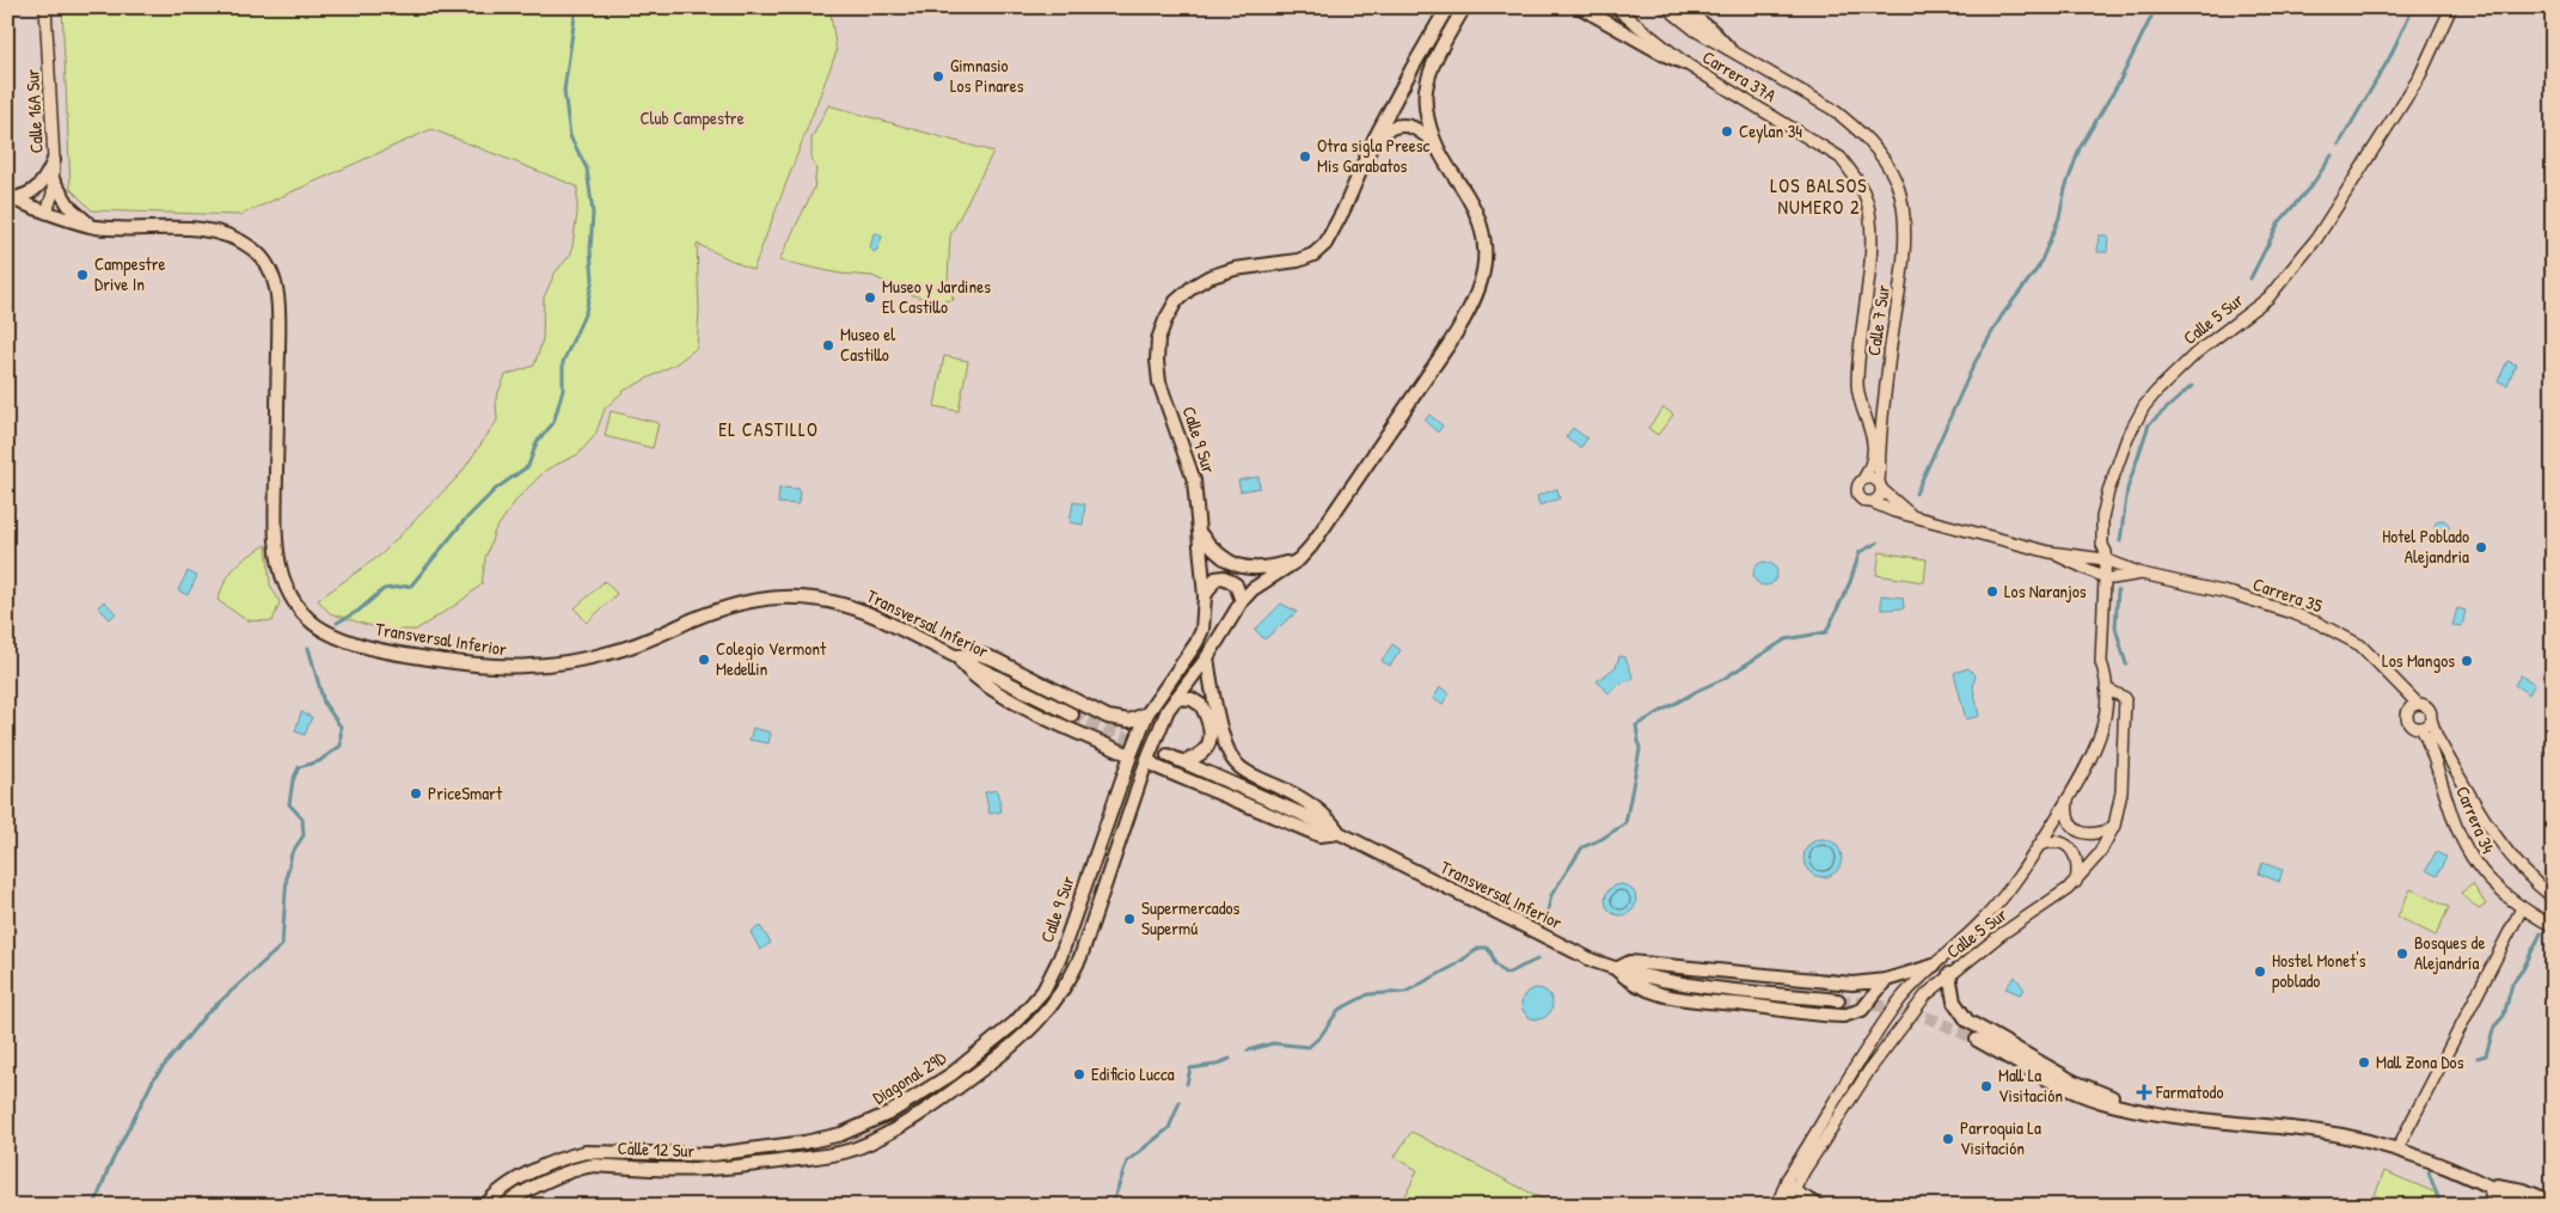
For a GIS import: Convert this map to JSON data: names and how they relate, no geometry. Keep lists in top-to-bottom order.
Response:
{
  "streets": {
    "main road": [
      "Calle 9 Sur",
      "Transversal Inferior",
      "Diagonal 29D",
      "Calle 12 Sur"
    ],
    "street": [
      "Carrera 37A",
      "Calle 16A Sur",
      "Calle 5 Sur",
      "Calle 7 Sur",
      "Carrera 35",
      "Carrera 34"
    ]
  },
  "crossings": [
    ["Carrera 37A", "Calle 7 Sur"],
    ["Calle 16A Sur", "Transversal Inferior"],
    ["Calle 5 Sur", "Carrera 35"],
    ["Calle 7 Sur", "Carrera 35"],
    ["Calle 9 Sur", "Diagonal 29D"],
    ["Carrera 35", "Carrera 34"],
    ["Diagonal 29D", "Calle 12 Sur"]
  ],
  "districts": ["LOS BALSOS NUMERO 2", "EL CASTILLO"],
  "parks": ["Club Campestre"],
  "places": {
    "other": [
      "Gimnasio Los Pinares",
      "Ceylan 34",
      "Otra sigla Preesc Mis Garabatos",
      "Campestre Drive In",
      "Museo y Jardines El Castillo",
      "Museo el Castillo",
      "Hotel Poblado Alejandria",
      "Los Naranjos",
      "Colegio Vermont Medellin",
      "Los Mangos",
      "PriceSmart",
      "Supermercados Supermú",
      "Bosques de Alejandría",
      "Hostel Monet's poblado",
      "Mall Zona Dos",
      "Edificio Lucca",
      "Mall La Visitación",
      "Parroquia La Visitación"
    ],
    "health": ["Farmatodo"]
  }
}
